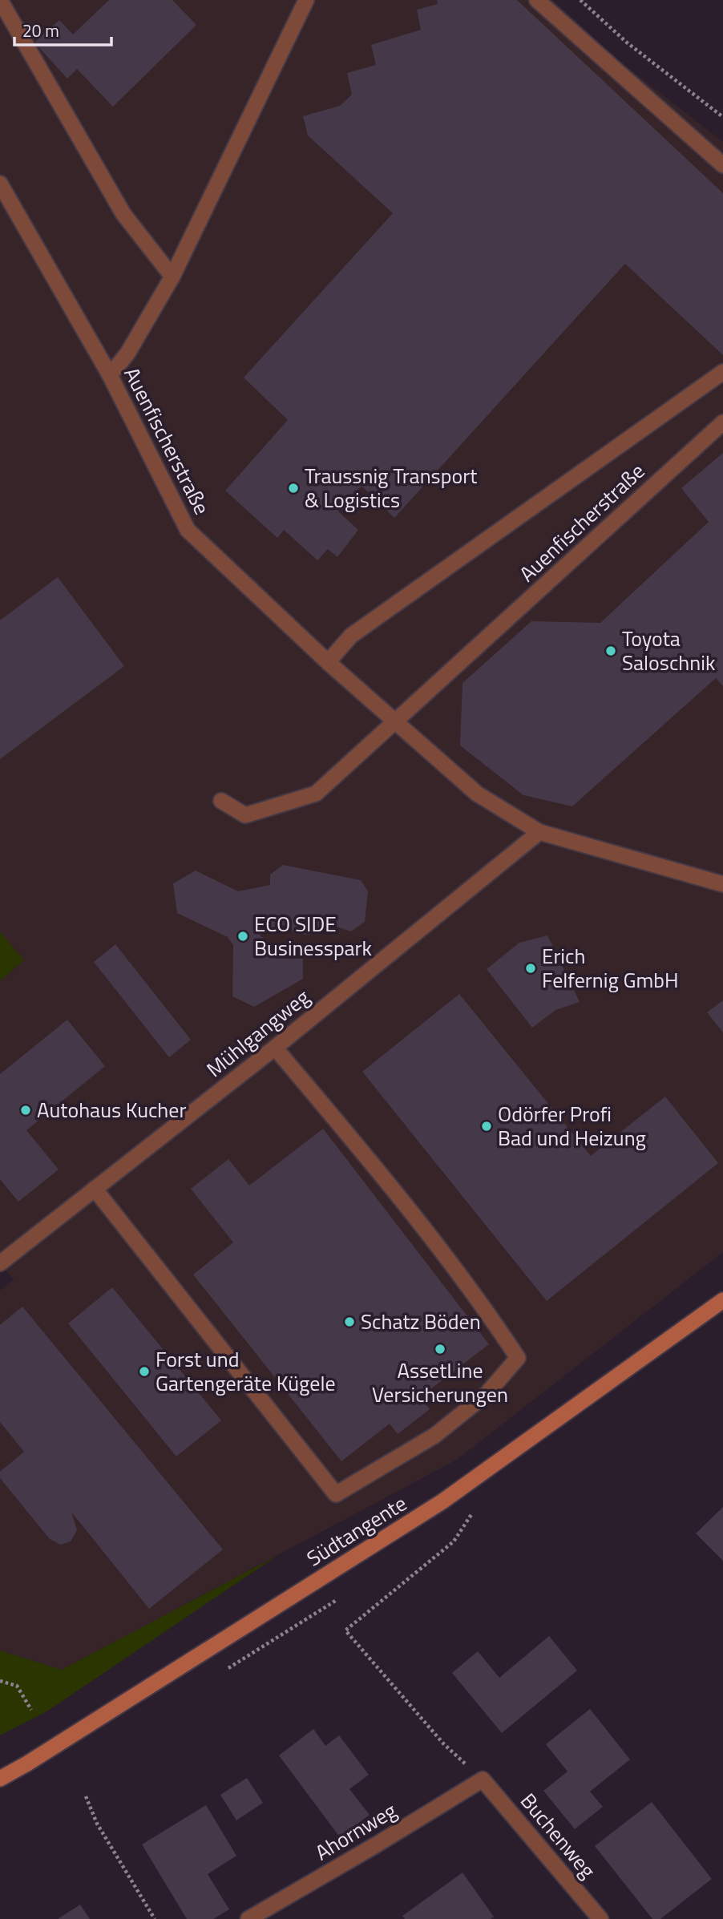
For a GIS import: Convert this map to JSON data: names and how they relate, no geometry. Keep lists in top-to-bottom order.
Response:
{
  "streets": {
    "main road": ["Südtangente"],
    "street": [
      "Auenfischerstraße",
      "Mühlgangweg",
      "Ahornweg",
      "Buchenweg"
    ]
  },
  "crossings": [
    ["Auenfischerstraße", "Mühlgangweg"],
    ["Ahornweg", "Buchenweg"]
  ],
  "places": [
    "Traussnig Transport & Logistics",
    "Toyota Saloschnik",
    "ECO SIDE Businesspark",
    "Erich Felfernig GmbH",
    "Autohaus Kucher",
    "Odörfer Profi Bad und Heizung",
    "Schatz Böden",
    "AssetLine Versicherungen",
    "Forst und Gartengeräte Kügele"
  ],
  "scale_bar": "20 m"
}
